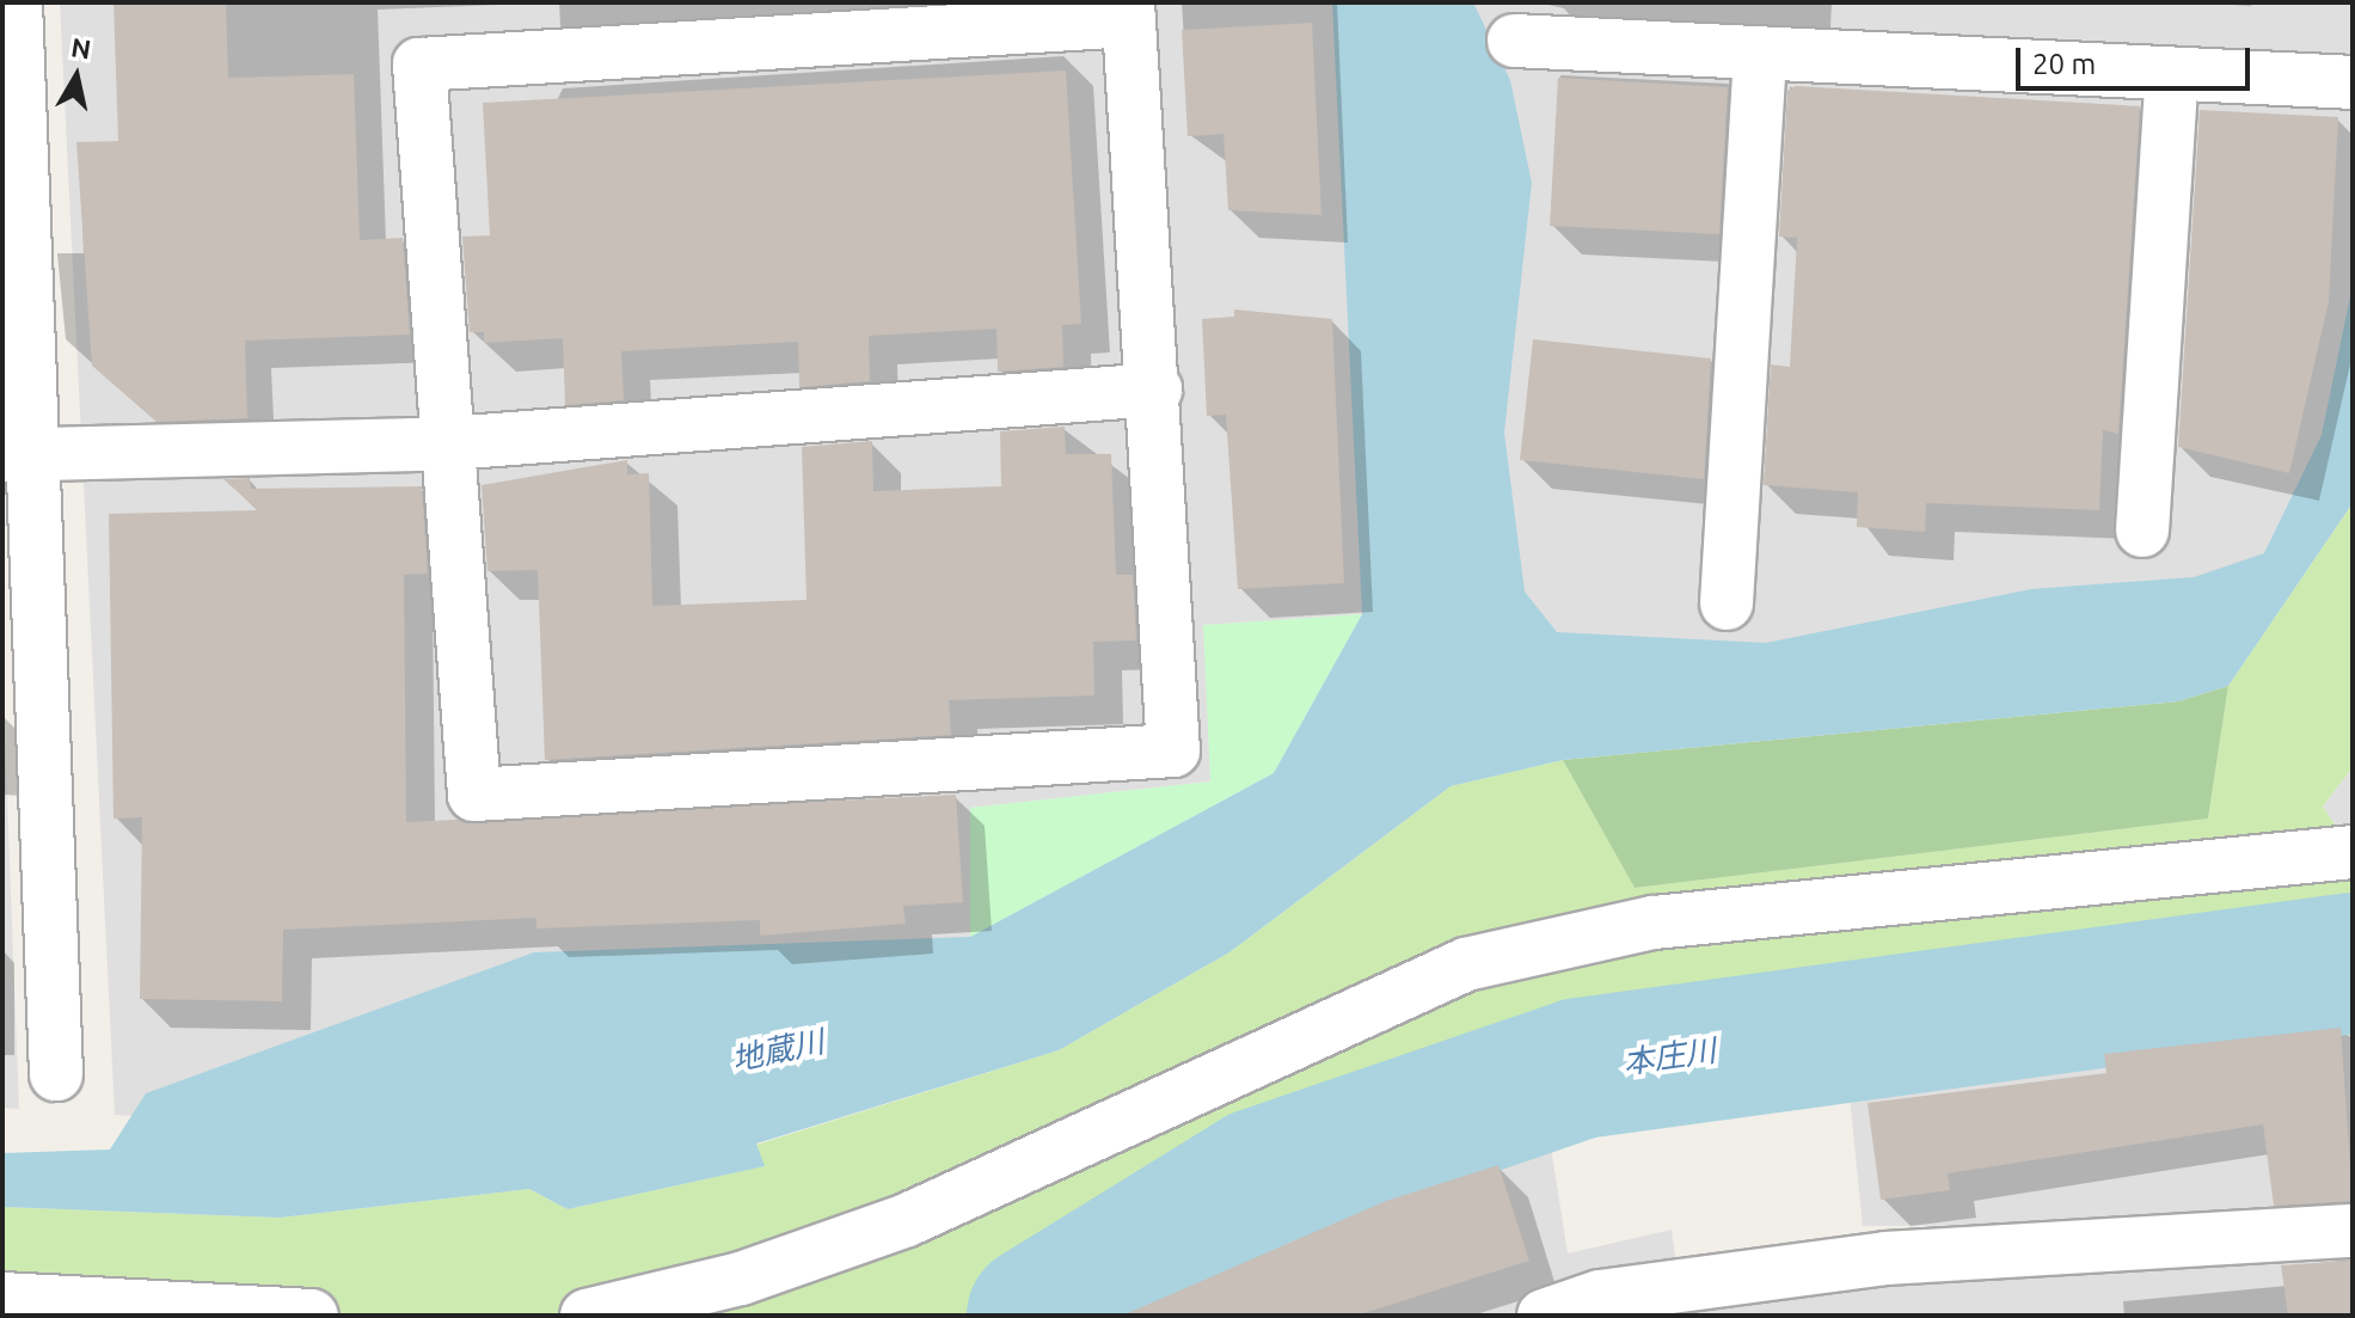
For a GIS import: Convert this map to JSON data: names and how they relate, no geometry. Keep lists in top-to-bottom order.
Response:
{
  "water": ["地蔵川", "本庄川"],
  "scale_bar": "20 m",
  "north": "top"
}
